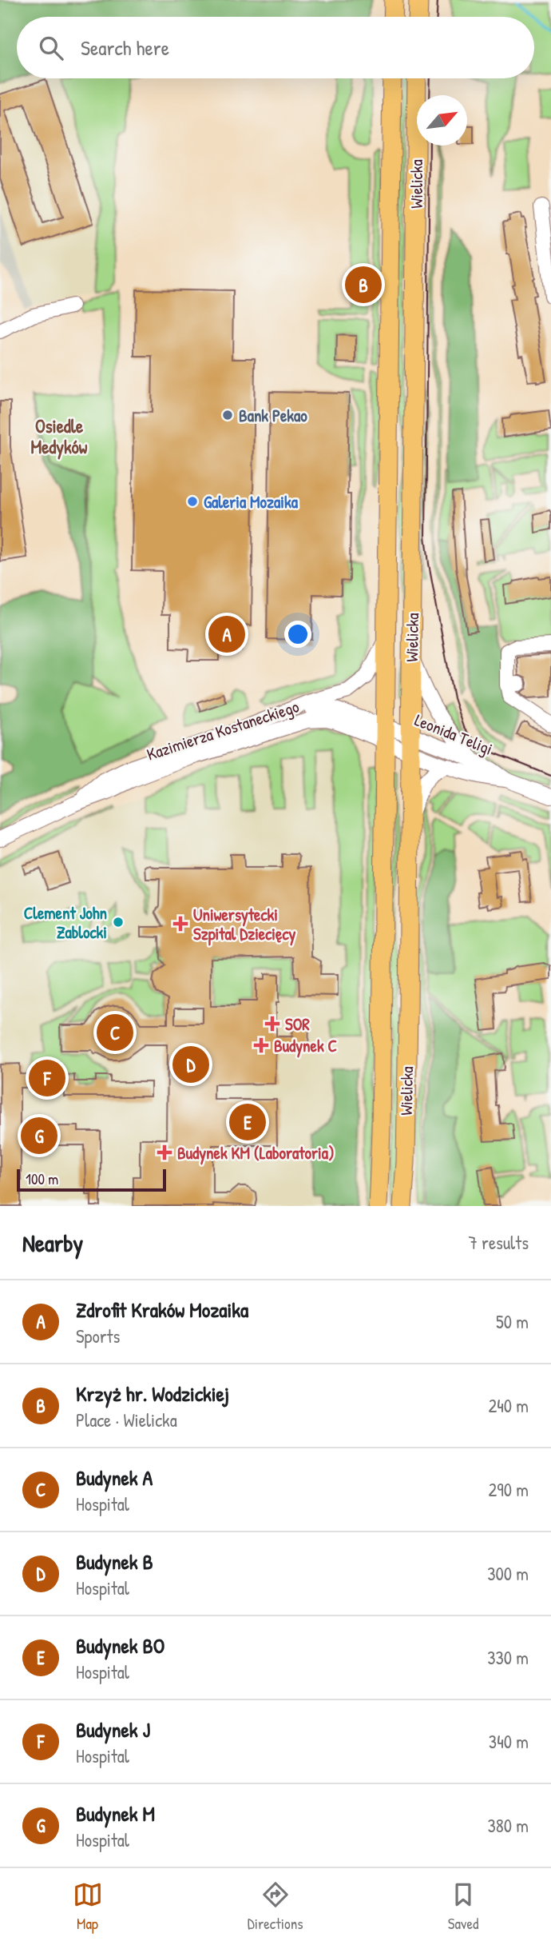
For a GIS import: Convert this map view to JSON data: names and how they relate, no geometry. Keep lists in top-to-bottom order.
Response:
{
  "streets": {
    "main road": ["Wielicka"],
    "street": ["Kazimierza Kostaneckiego", "Leonida Teligi"]
  },
  "crossings": [
    ["Wielicka", "Kazimierza Kostaneckiego"],
    ["Wielicka", "Leonida Teligi"],
    ["Kazimierza Kostaneckiego", "Leonida Teligi"]
  ],
  "districts": ["Osiedle Medyków"],
  "places": {
    "other": ["Bank Pekao", "Galeria Mozaika", "Clement John Zablocki"],
    "health": [
      "Uniwersytecki Szpital Dziecięcy",
      "SOR",
      "Budynek C",
      "Budynek KM (Laboratoria)"
    ]
  },
  "scale_bar": "100 m",
  "north": "top right",
  "page": {
    "search": "Search here",
    "pins": [
      "B",
      "A",
      "C",
      "D",
      "F",
      "E",
      "G"
    ],
    "scale": "100 m",
    "heading": ["Nearby", "7 results"],
    "list": [
      {
        "mark": "A",
        "name": "Zdrofit Kraków Mozaika",
        "note": "Sports",
        "value": "50 m"
      },
      {
        "mark": "B",
        "name": "Krzyż hr. Wodzickiej",
        "note": "Place · Wielicka",
        "value": "240 m"
      },
      {
        "mark": "C",
        "name": "Budynek A",
        "note": "Hospital",
        "value": "290 m"
      },
      {
        "mark": "D",
        "name": "Budynek B",
        "note": "Hospital",
        "value": "300 m"
      },
      {
        "mark": "E",
        "name": "Budynek BO",
        "note": "Hospital",
        "value": "330 m"
      },
      {
        "mark": "F",
        "name": "Budynek J",
        "note": "Hospital",
        "value": "340 m"
      },
      {
        "mark": "G",
        "name": "Budynek M",
        "note": "Hospital",
        "value": "380 m"
      }
    ],
    "nav": ["Map", "Directions", "Saved"]
  }
}
